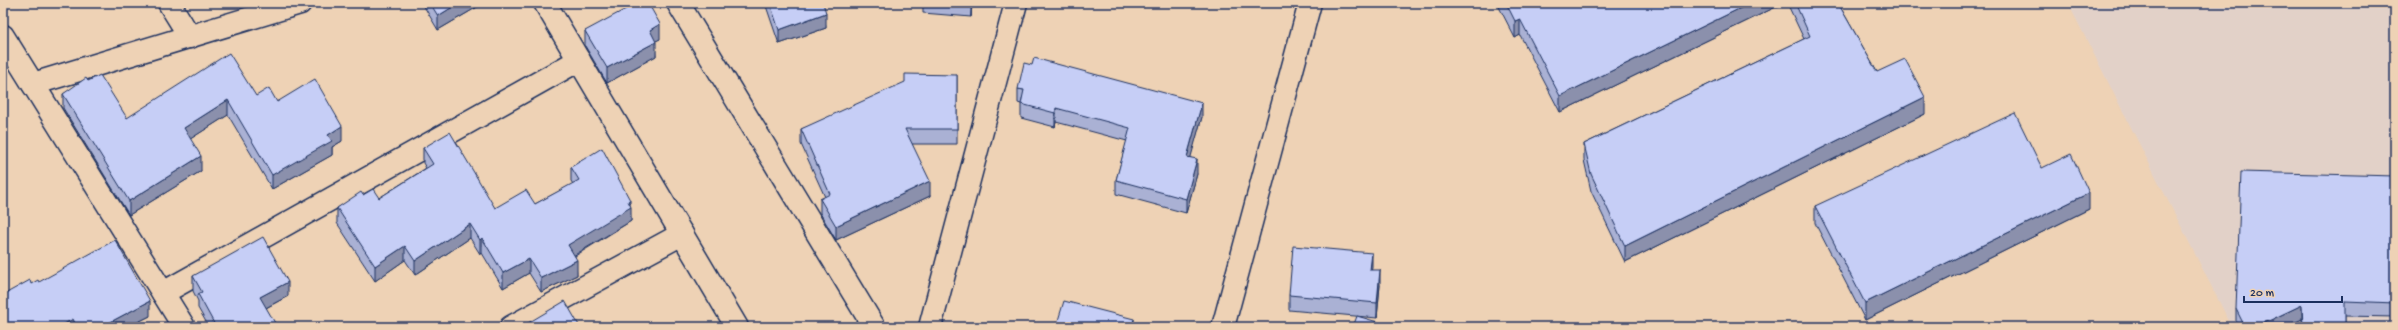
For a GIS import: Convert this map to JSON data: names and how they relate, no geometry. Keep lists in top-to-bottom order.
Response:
{
  "scale_bar": "20 m"
}
